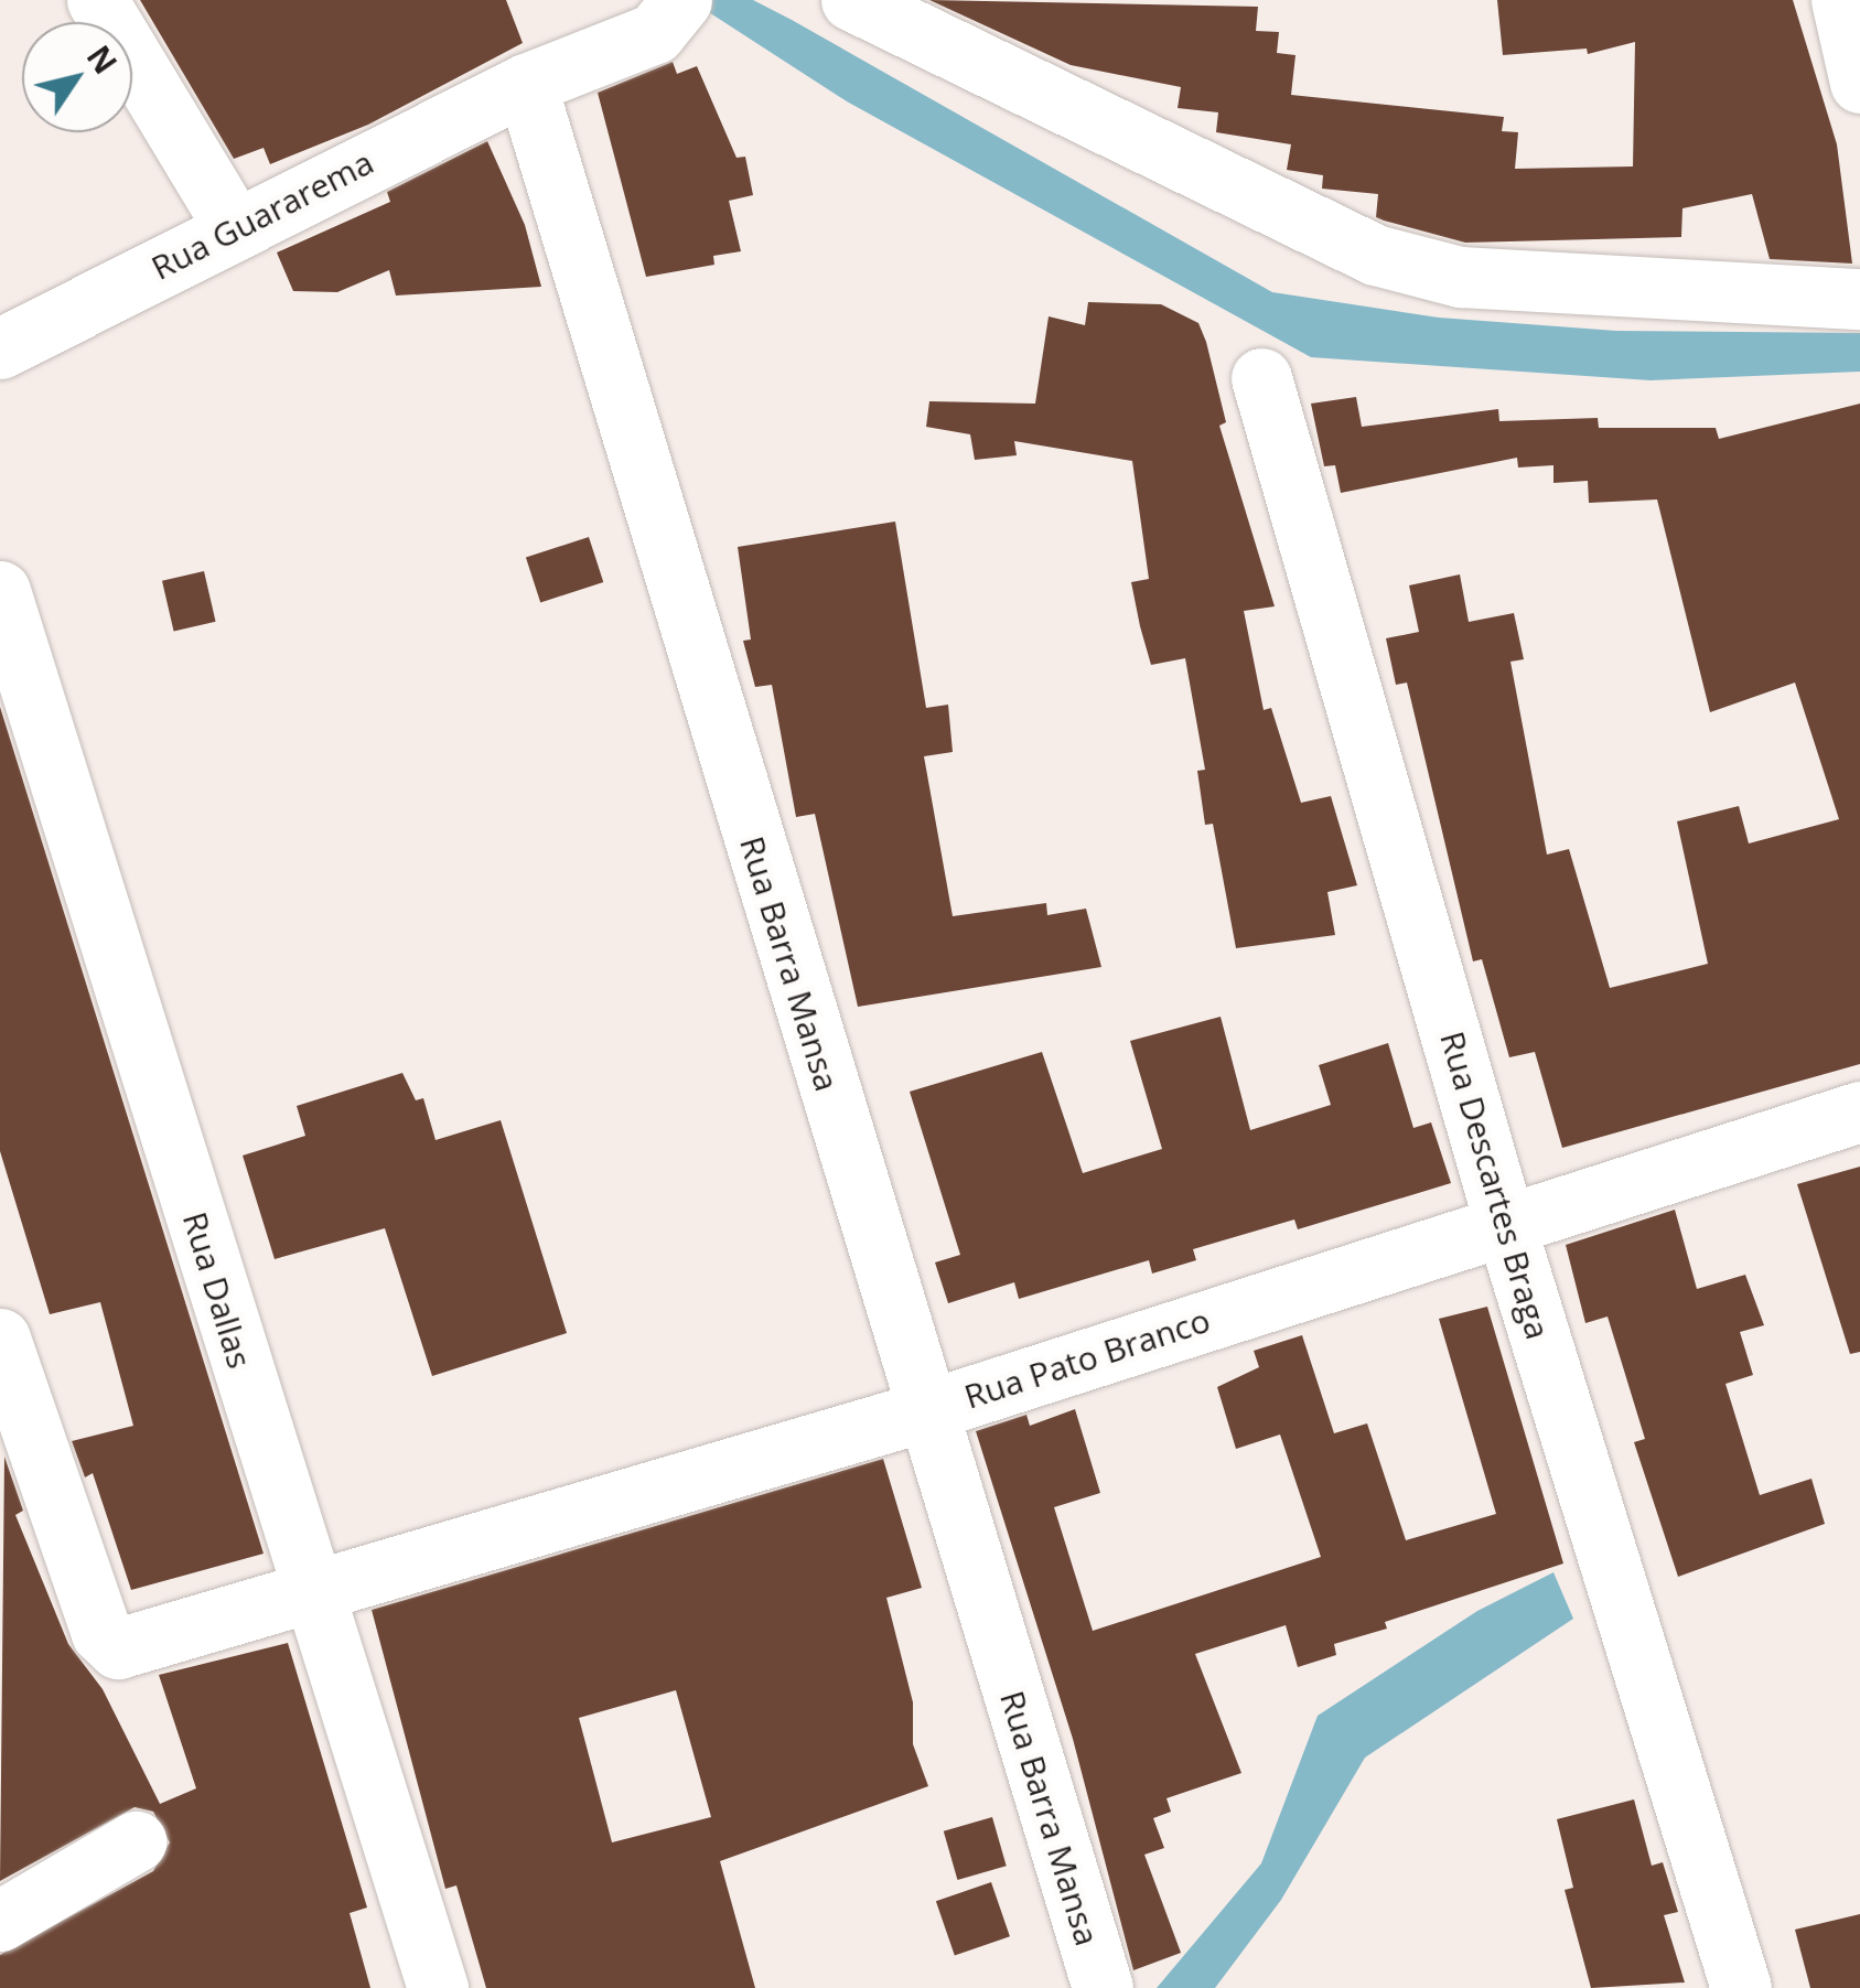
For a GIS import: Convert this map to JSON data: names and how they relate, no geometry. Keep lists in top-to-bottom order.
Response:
{
  "streets": {
    "street": [
      "Rua Guararema",
      "Rua Barra Mansa",
      "Rua Descartes Braga",
      "Rua Dallas",
      "Rua Pato Branco"
    ]
  },
  "crossings": [
    ["Rua Guararema", "Rua Barra Mansa"],
    ["Rua Barra Mansa", "Rua Pato Branco"],
    ["Rua Descartes Braga", "Rua Pato Branco"],
    ["Rua Dallas", "Rua Pato Branco"]
  ],
  "north": "top right"
}
